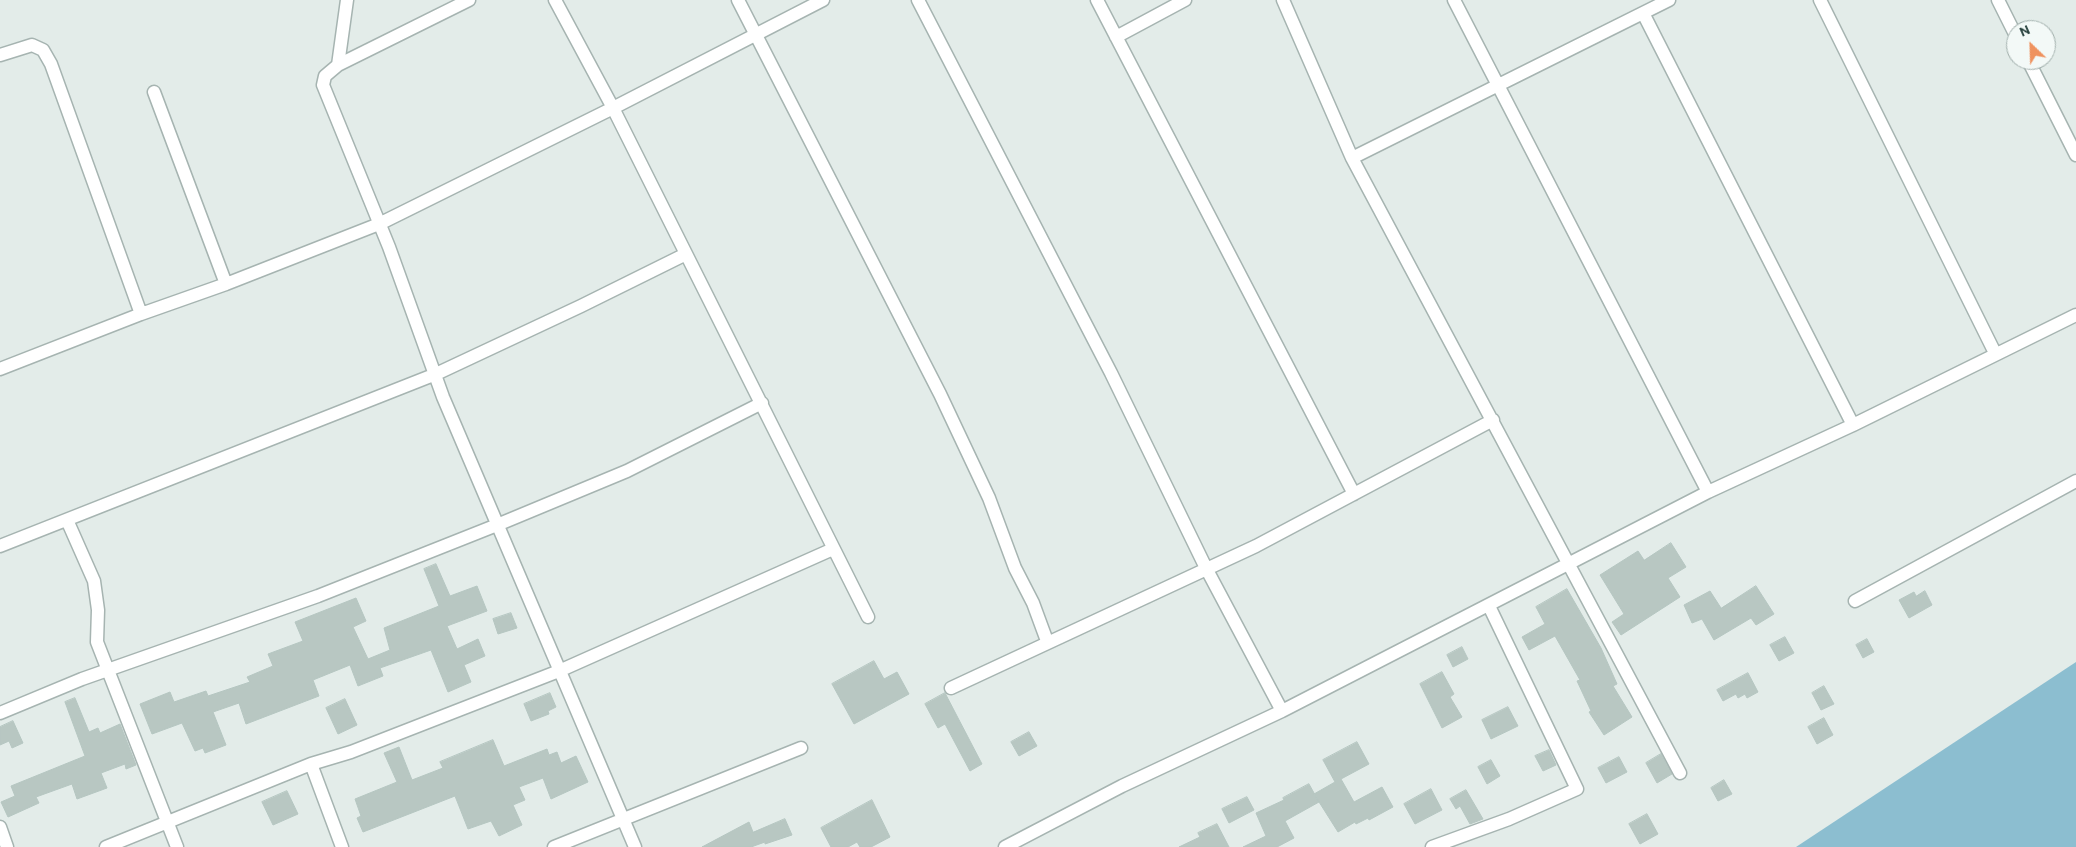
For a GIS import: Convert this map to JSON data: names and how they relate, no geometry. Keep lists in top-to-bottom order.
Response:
{
  "north": "top left"
}
